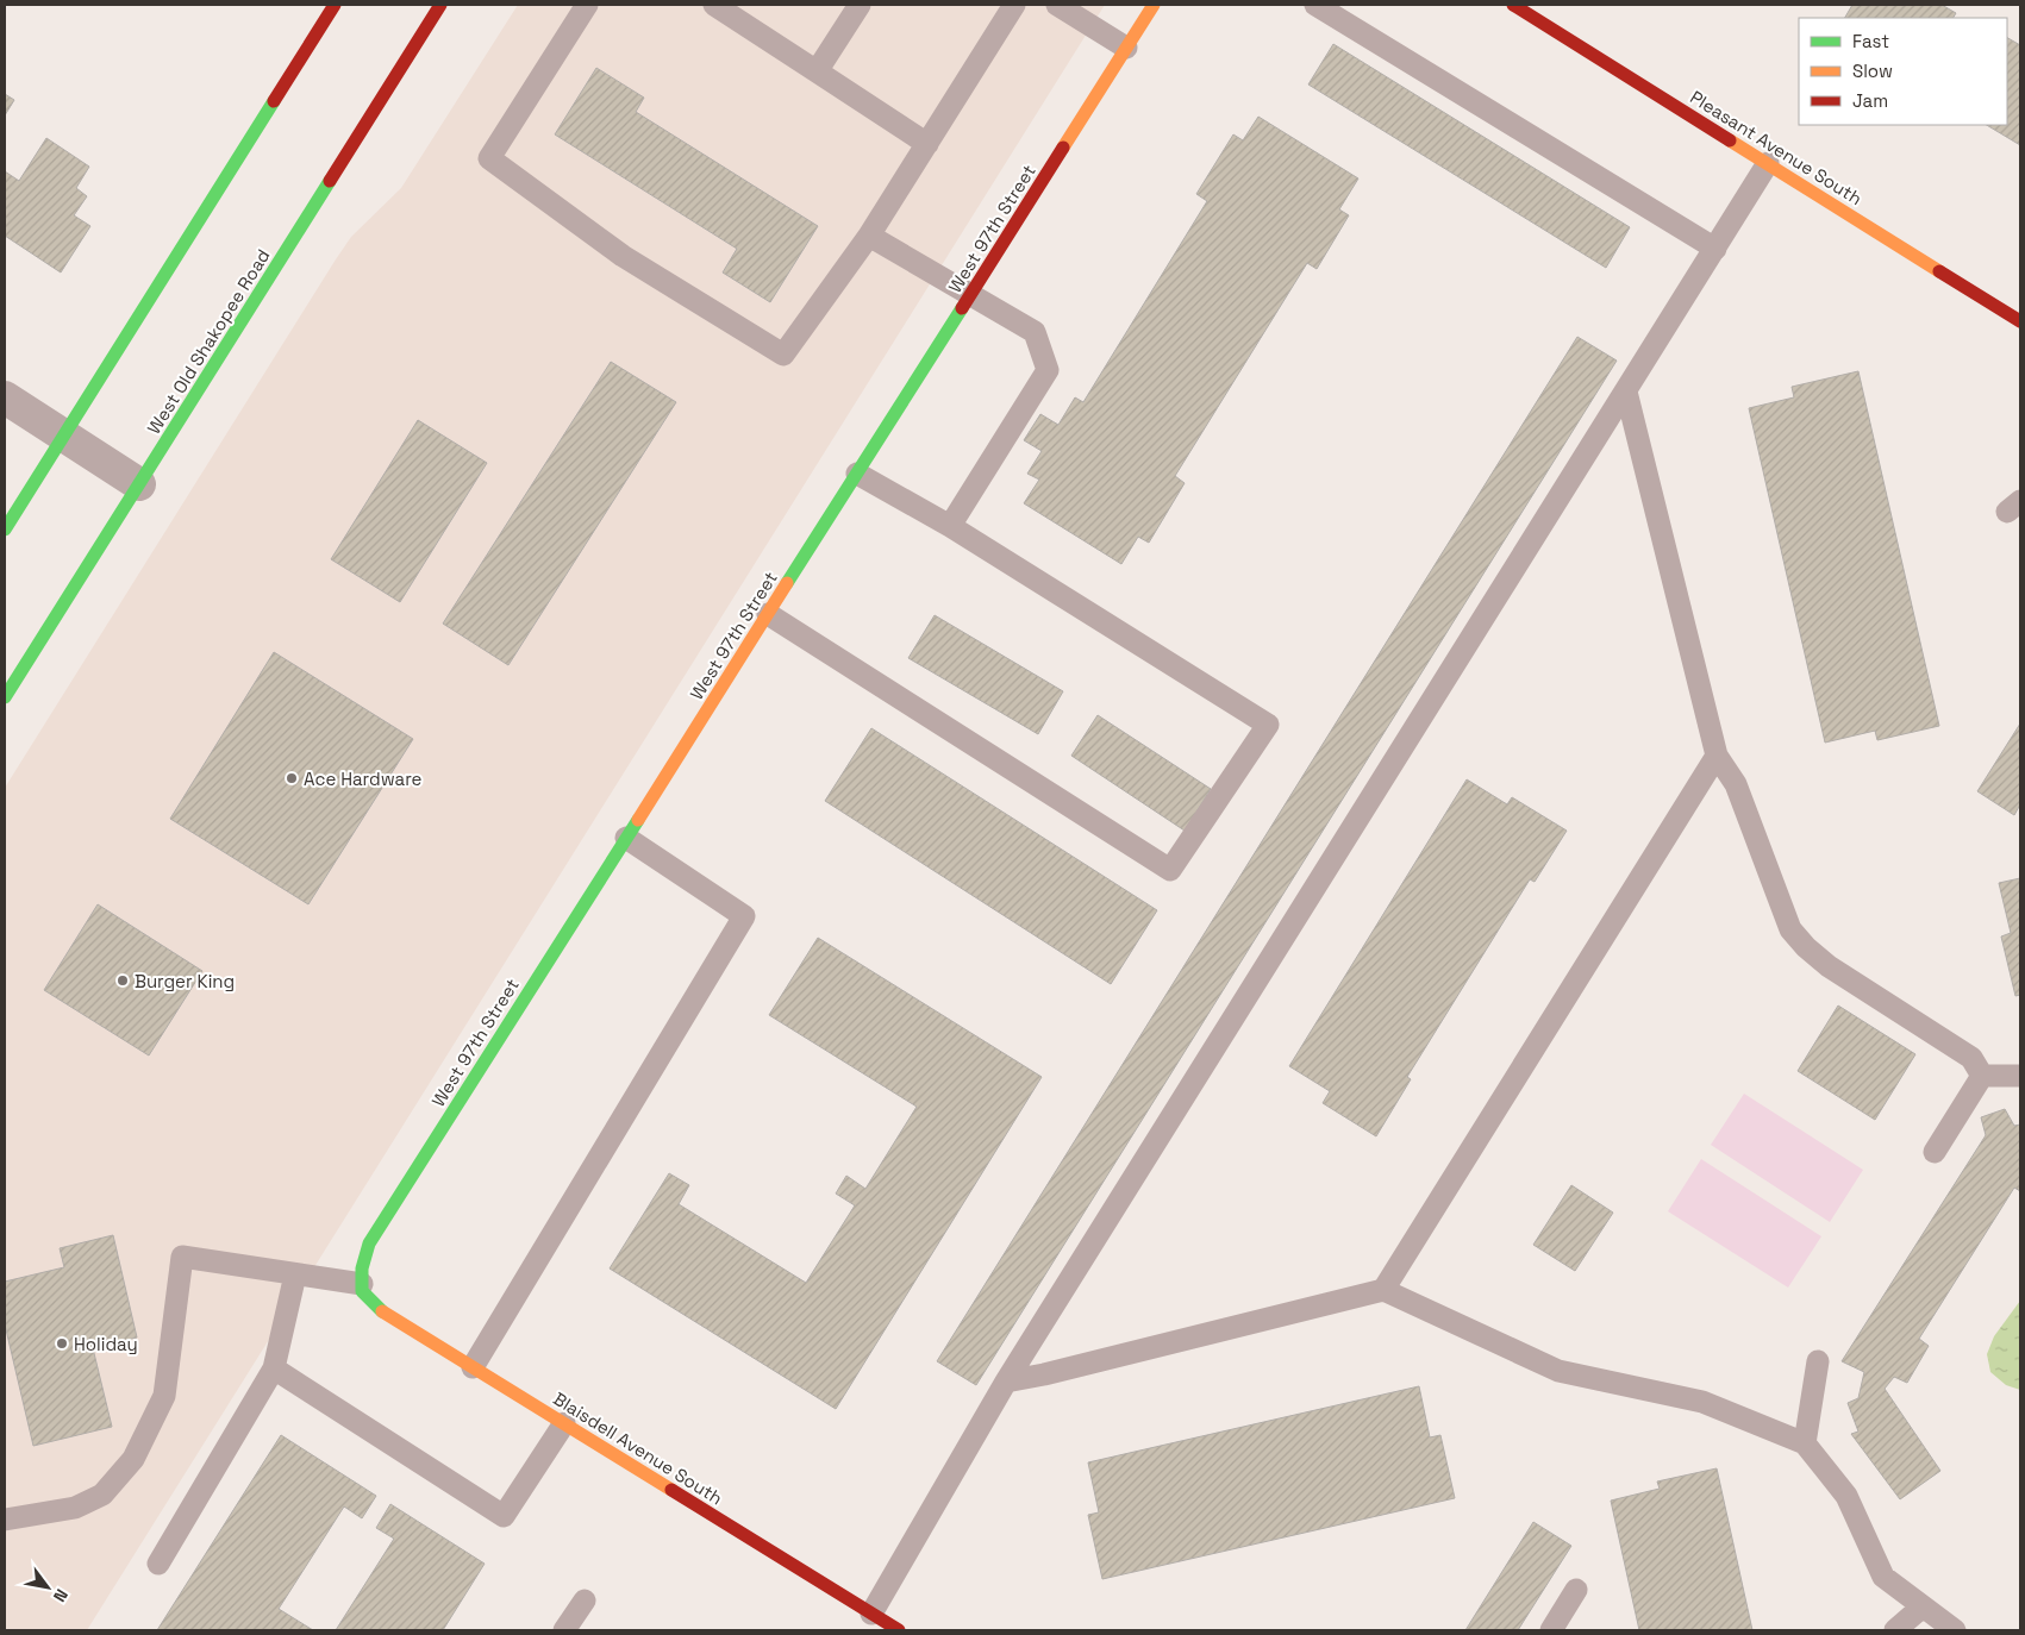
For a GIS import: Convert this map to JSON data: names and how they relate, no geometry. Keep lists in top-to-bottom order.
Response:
{
  "streets": {
    "street": [
      "Pleasant Avenue South",
      "West 97th Street",
      "West Old Shakopee Road",
      "Blaisdell Avenue South"
    ]
  },
  "crossings": [
    ["West 97th Street", "Blaisdell Avenue South"]
  ],
  "places": ["Ace Hardware", "Burger King", "Holiday"],
  "legend": ["Fast", "Slow", "Jam"],
  "north": "bottom right"
}
